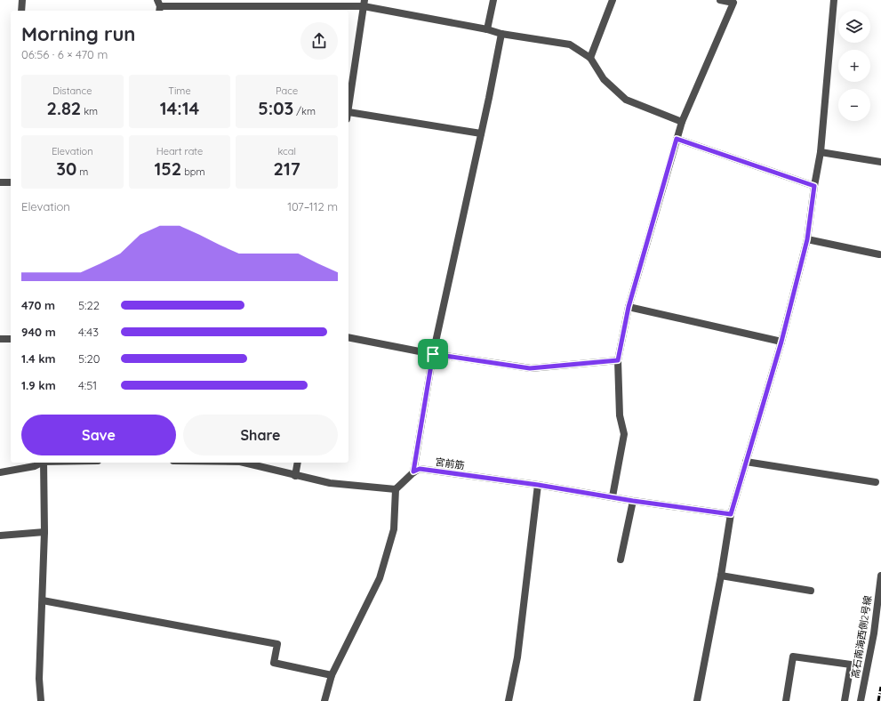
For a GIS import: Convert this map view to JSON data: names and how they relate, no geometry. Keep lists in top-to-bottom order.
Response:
{
  "streets": {
    "street": ["宮前筋", "高石南海西側2号線"]
  },
  "page": {
    "map_buttons": ["+", "−"],
    "heading": ["Morning run", "06:56 · 6 × 470 m"],
    "stats": [
      ["Distance", "2.82 km"],
      ["Time", "14:14"],
      ["Pace", "5:03 /km"],
      ["Elevation", "30 m"],
      ["Heart rate", "152 bpm"],
      ["kcal", "217"]
    ],
    "chart": ["Elevation", "107–112 m"],
    "list": [
      {
        "name": "470 m",
        "note": "5:22"
      },
      {
        "name": "940 m",
        "note": "4:43"
      },
      {
        "name": "1.4 km",
        "note": "5:20"
      },
      {
        "name": "1.9 km",
        "note": "4:51"
      }
    ],
    "buttons": ["Save", "Share"]
  }
}
